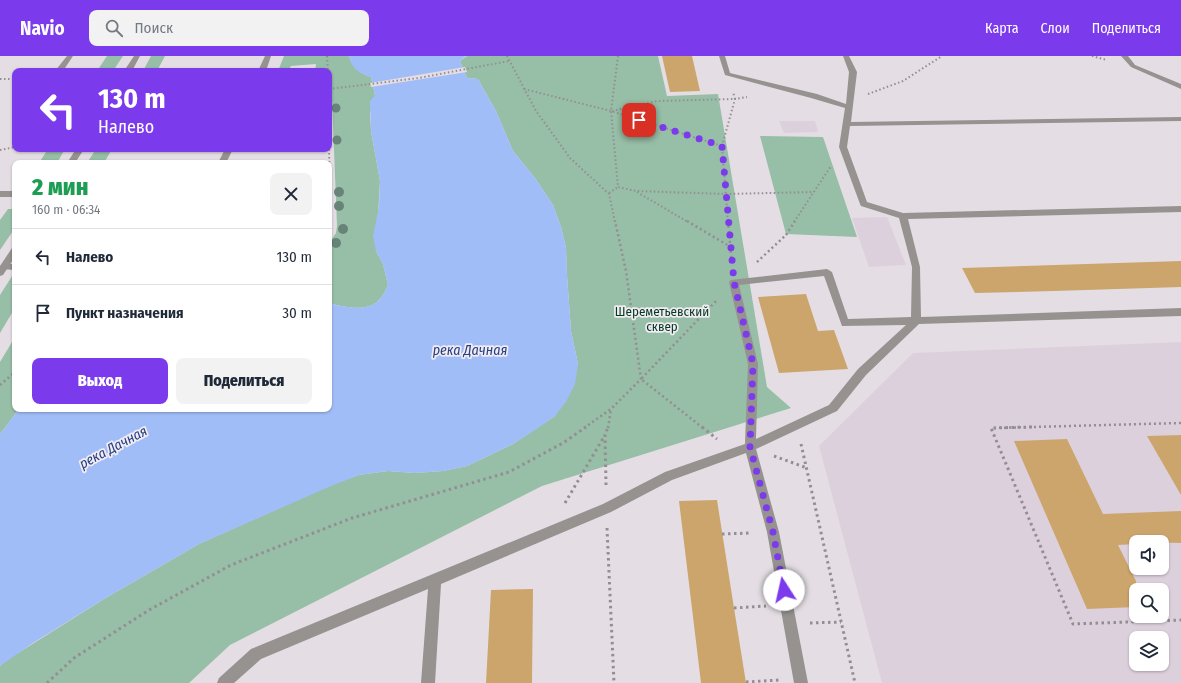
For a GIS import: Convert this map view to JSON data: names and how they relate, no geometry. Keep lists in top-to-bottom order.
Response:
{
  "water": ["река Дачная"],
  "parks": ["Шереметьевский сквер"],
  "page": {
    "header": "Navio",
    "search": "Поиск",
    "nav": ["Карта", "Слои", "Поделиться"],
    "turn": ["130 m", "Налево"],
    "heading": ["2 мин", "160 m · 06:34"],
    "list": [
      {
        "name": "Налево",
        "value": "130 m"
      },
      {
        "name": "Пункт назначения",
        "value": "30 m"
      }
    ],
    "buttons": ["Выход", "Поделиться"]
  }
}
